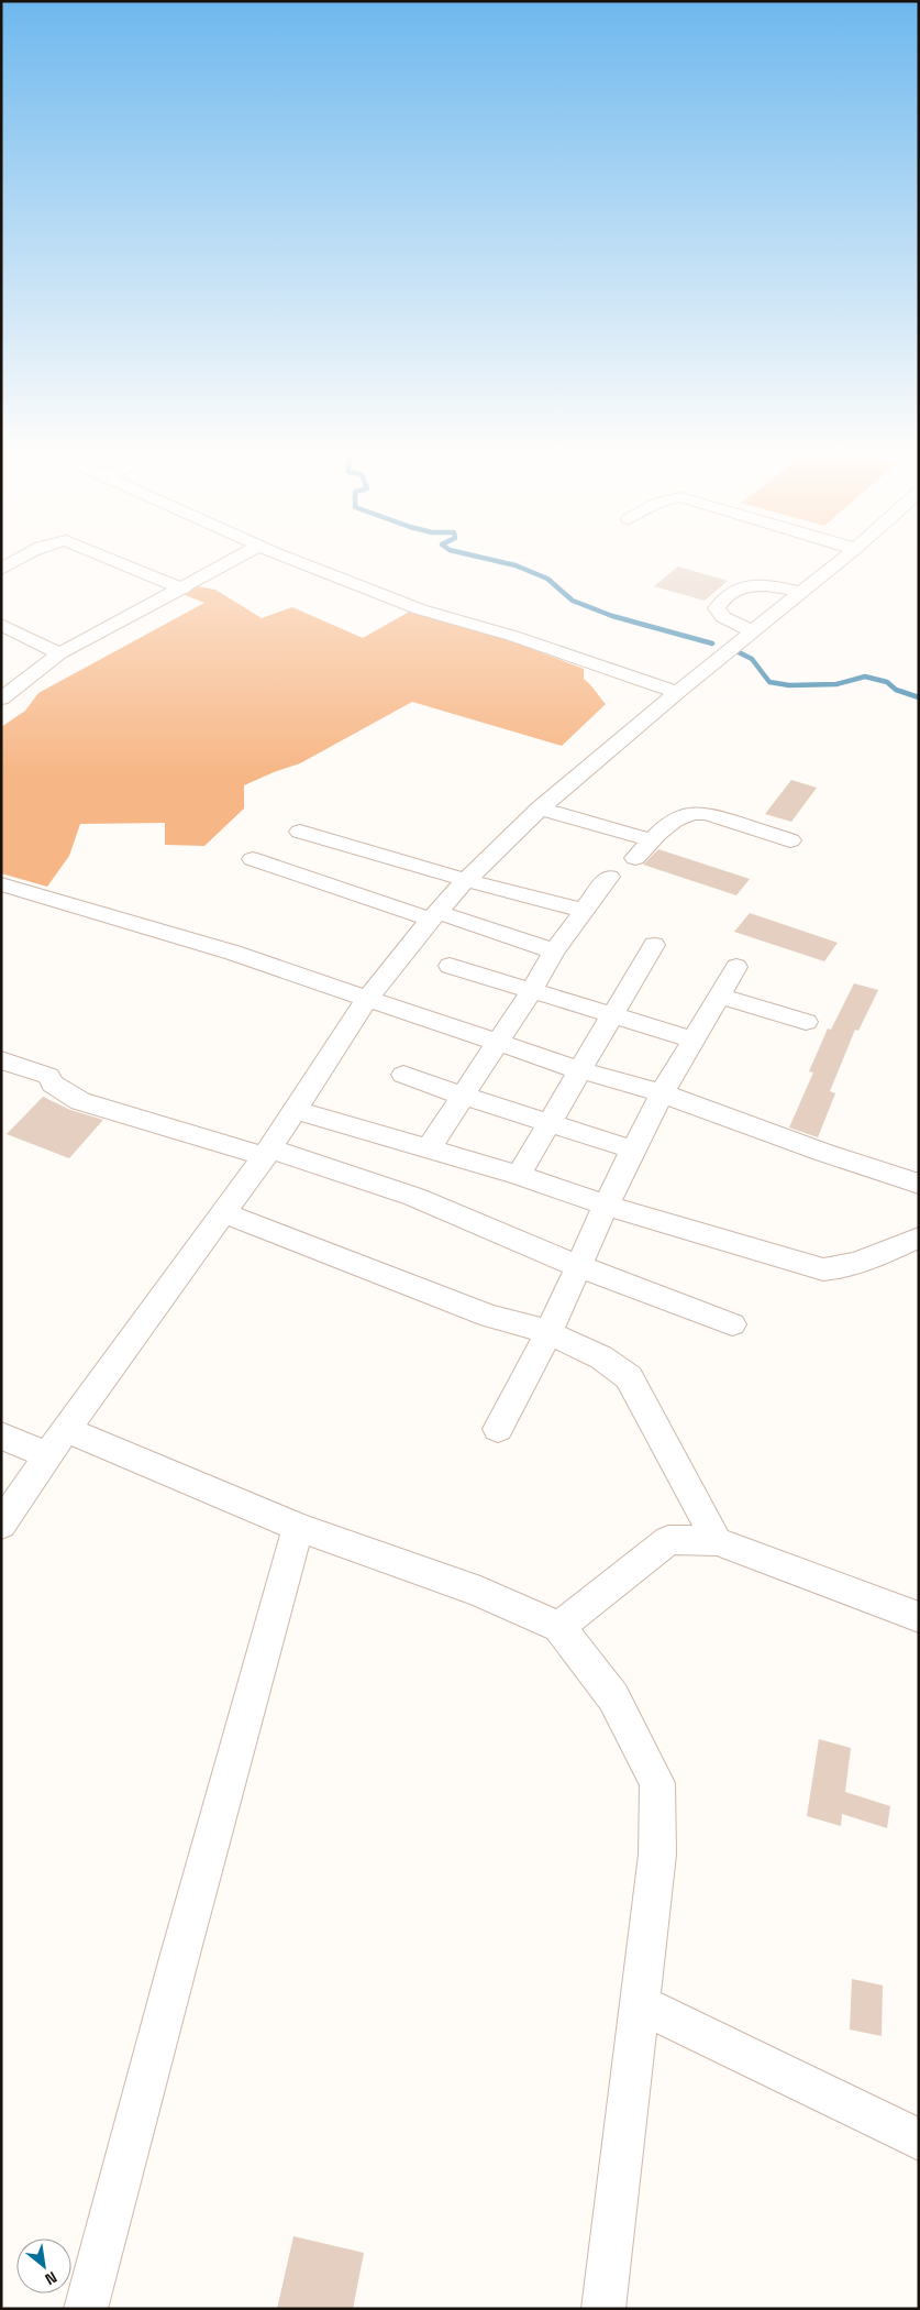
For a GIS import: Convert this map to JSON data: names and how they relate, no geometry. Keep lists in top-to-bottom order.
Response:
{
  "north": "bottom right"
}
